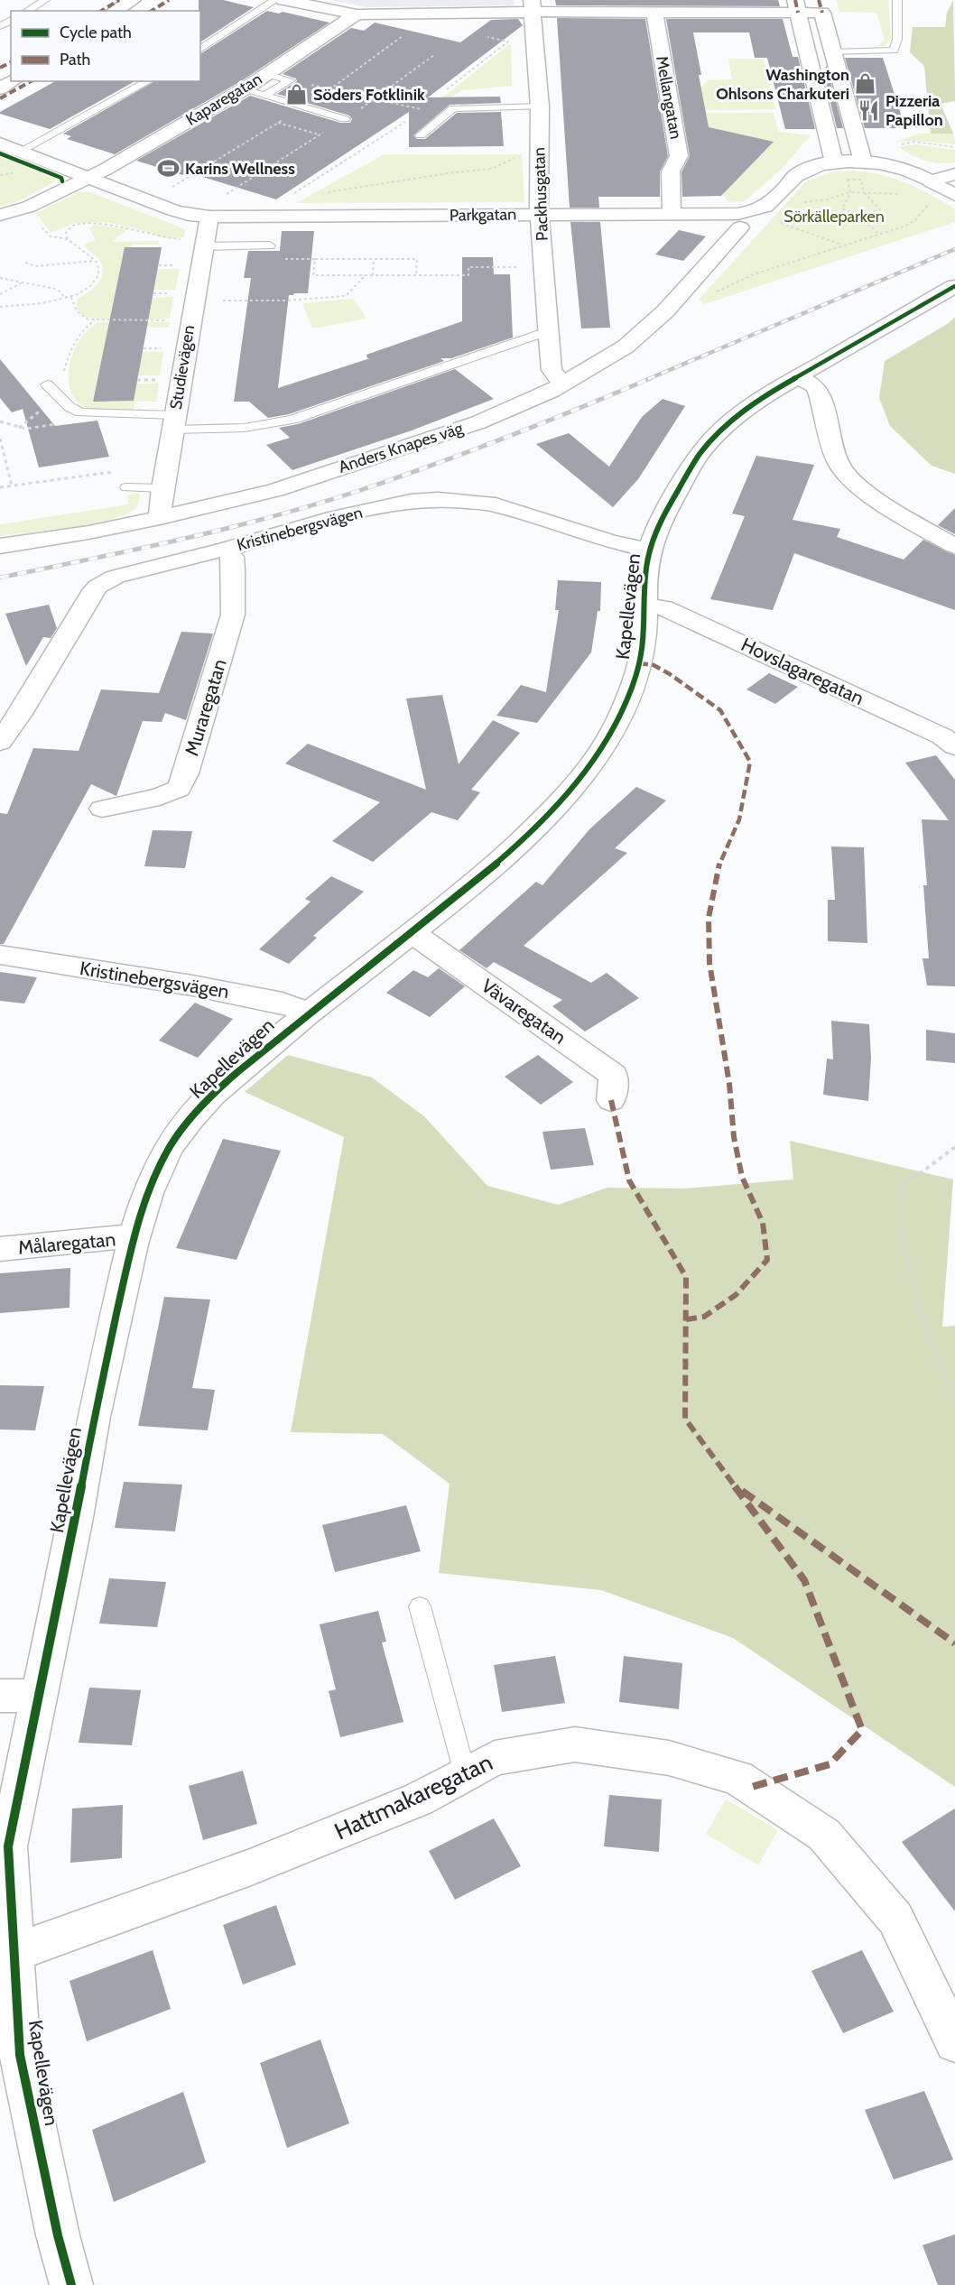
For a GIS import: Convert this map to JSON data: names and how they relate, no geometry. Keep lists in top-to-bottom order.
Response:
{
  "streets": {
    "street": [
      "Mellangatan",
      "Kaparegatan",
      "Packhusgatan",
      "Parkgatan",
      "Studievägen",
      "Anders Knapes väg",
      "Kristinebergsvägen",
      "Kapellevägen",
      "Hovslagaregatan",
      "Muraregatan",
      "Vävaregatan",
      "Målaregatan",
      "Hattmakaregatan"
    ]
  },
  "crossings": [
    ["Mellangatan", "Parkgatan"],
    ["Kaparegatan", "Parkgatan"],
    ["Packhusgatan", "Parkgatan"],
    ["Packhusgatan", "Anders Knapes väg"],
    ["Parkgatan", "Studievägen"],
    ["Studievägen", "Anders Knapes väg"],
    ["Kristinebergsvägen", "Kapellevägen"],
    ["Kristinebergsvägen", "Muraregatan"],
    ["Kapellevägen", "Hovslagaregatan"],
    ["Kapellevägen", "Vävaregatan"],
    ["Kapellevägen", "Målaregatan"],
    ["Kapellevägen", "Hattmakaregatan"]
  ],
  "parks": ["Sörkälleparken"],
  "places": {
    "shop": ["Washington Ohlsons Charkuteri", "Söders Fotklinik"],
    "restaurant": ["Pizzeria Papillon"],
    "sports": ["Karins Wellness"]
  },
  "legend": ["Cycle path", "Path"]
}
